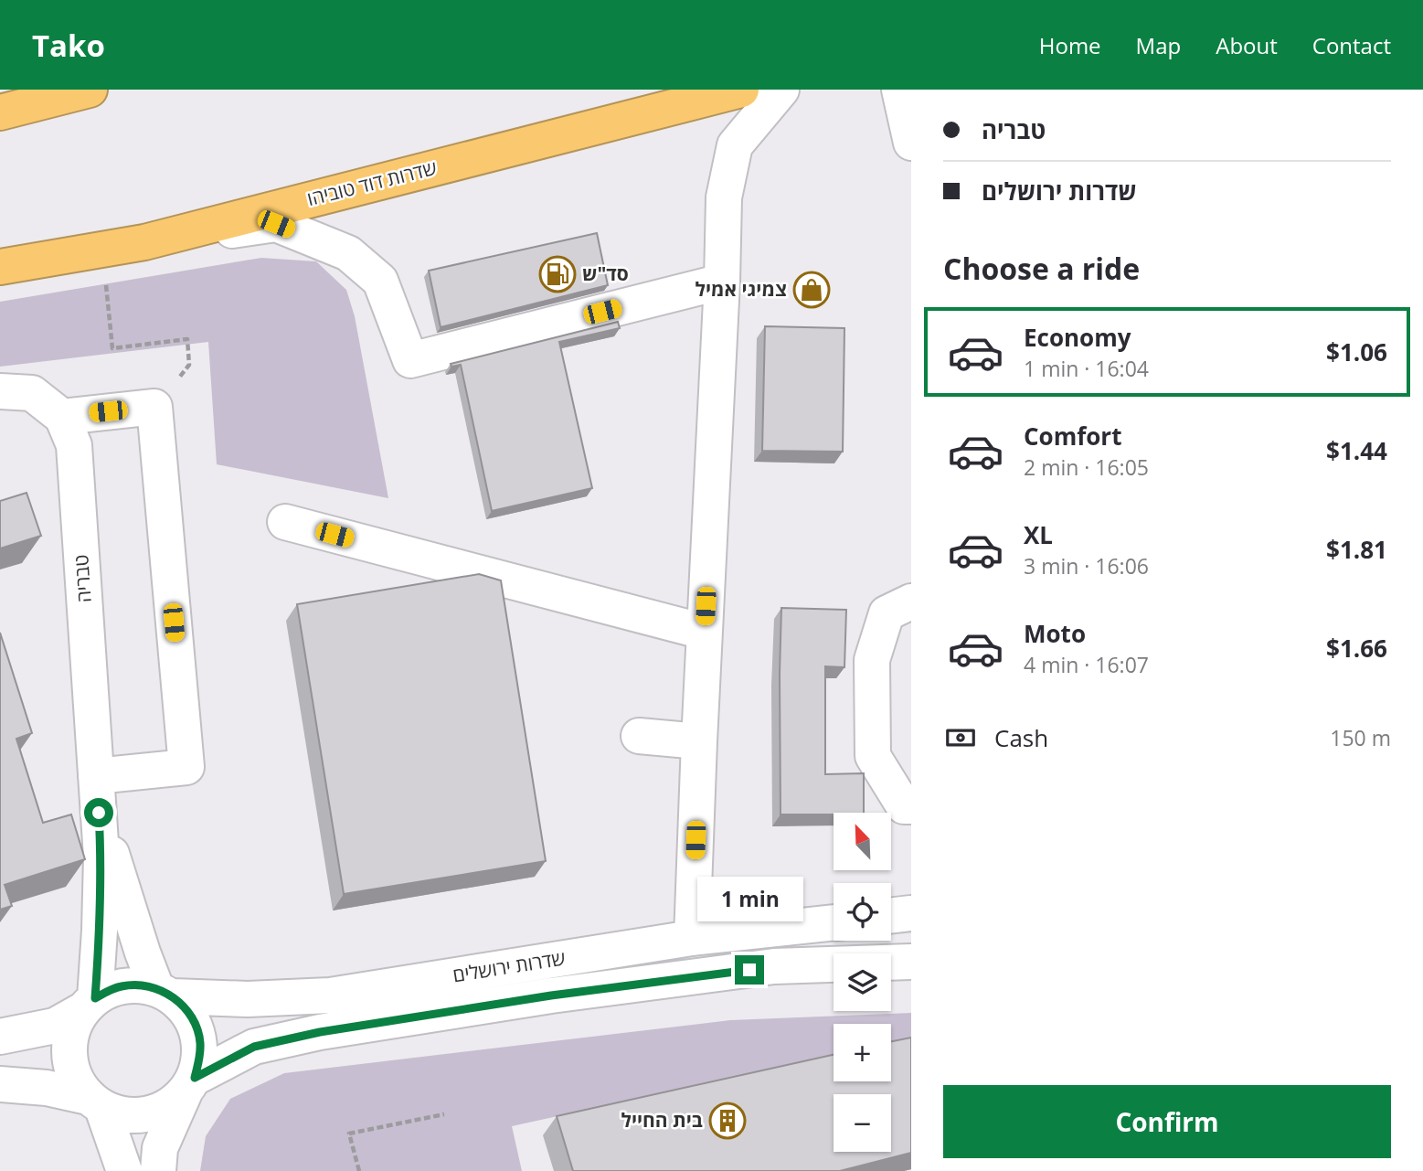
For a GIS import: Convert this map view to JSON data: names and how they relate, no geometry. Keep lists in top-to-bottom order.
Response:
{
  "streets": {
    "highway": ["שדרות דוד טוביהו"],
    "street": ["טבריה", "שדרות ירושלים"]
  },
  "crossings": [
    ["טבריה", "שדרות ירושלים"]
  ],
  "places": {
    "fuel station": ["סד\"ש"],
    "shop": ["צמיגי אמיל"],
    "building": ["בית החייל"]
  },
  "north": "top left",
  "page": {
    "header": "Tako",
    "nav": [
      "Home",
      "Map",
      "About",
      "Contact"
    ],
    "banner": ["טבריה", "שדרות ירושלים"],
    "heading": "Choose a ride",
    "list": [
      {
        "name": "Economy",
        "note": "1 min · 16:04",
        "value": "$1.06"
      },
      {
        "name": "Comfort",
        "note": "2 min · 16:05",
        "value": "$1.44"
      },
      {
        "name": "XL",
        "note": "3 min · 16:06",
        "value": "$1.81"
      },
      {
        "name": "Moto",
        "note": "4 min · 16:07",
        "value": "$1.66"
      }
    ],
    "pay": ["Cash", "150 m"],
    "map_buttons": ["+", "−"],
    "bubble": "1 min",
    "buttons": "Confirm"
  }
}
